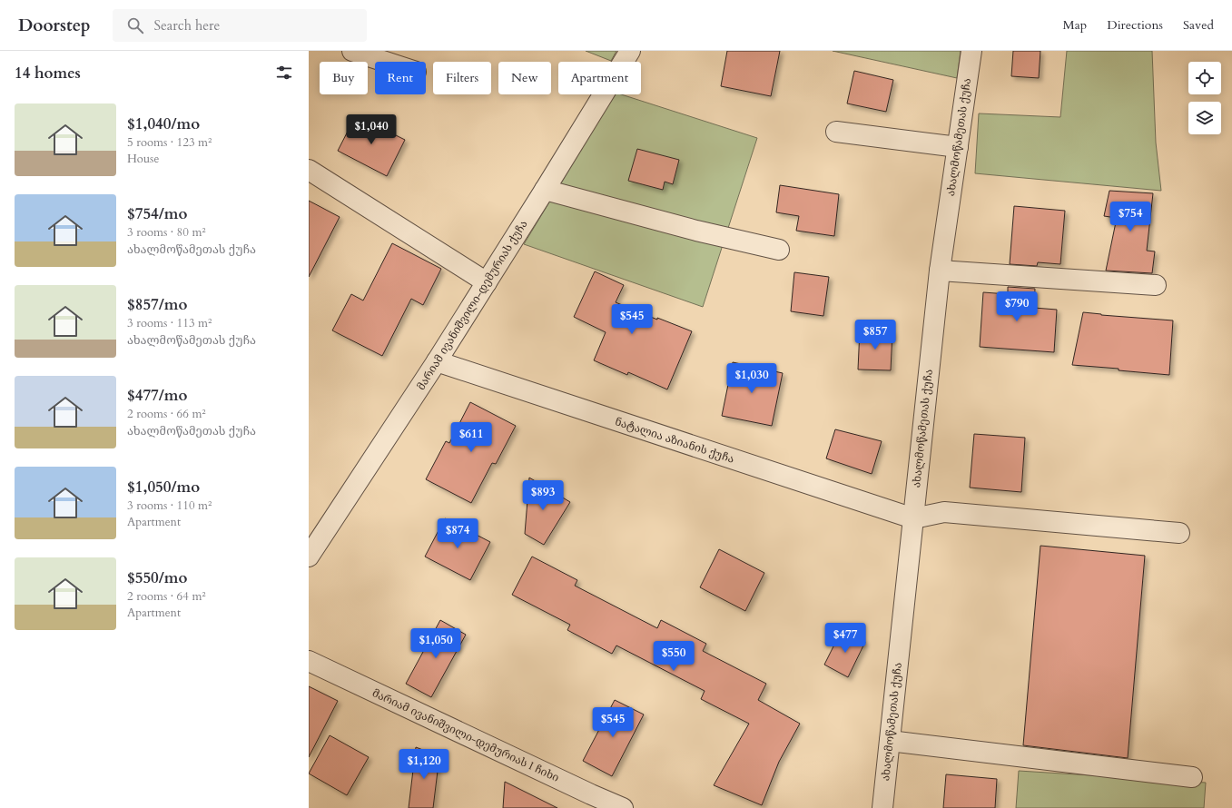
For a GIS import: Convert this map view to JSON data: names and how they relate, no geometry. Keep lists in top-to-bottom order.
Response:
{
  "streets": {
    "street": [
      "ახალმოწამეთას ქუჩა",
      "მარიამ ივანიშვილი-დემურიას ქუჩა",
      "ნატალია აზიანის ქუჩა",
      "მარიამ ივანიშვილი-დემურიას I ჩიხი"
    ]
  },
  "crossings": [
    ["ახალმოწამეთას ქუჩა", "ნატალია აზიანის ქუჩა"],
    ["მარიამ ივანიშვილი-დემურიას ქუჩა", "ნატალია აზიანის ქუჩა"]
  ],
  "page": {
    "header": "Doorstep",
    "search": "Search here",
    "nav": ["Map", "Directions", "Saved"],
    "heading": "14 homes",
    "chip": [
      "Buy",
      "Rent",
      "Filters",
      "New",
      "Apartment"
    ],
    "list": [
      {
        "name": "$1,040/mo",
        "note": "5 rooms · 123 m² · House"
      },
      {
        "name": "$754/mo",
        "note": "3 rooms · 80 m² · ახალმოწამეთას ქუჩა"
      },
      {
        "name": "$857/mo",
        "note": "3 rooms · 113 m² · ახალმოწამეთას ქუჩა"
      },
      {
        "name": "$477/mo",
        "note": "2 rooms · 66 m² · ახალმოწამეთას ქუჩა"
      },
      {
        "name": "$1,050/mo",
        "note": "3 rooms · 110 m² · Apartment"
      },
      {
        "name": "$550/mo",
        "note": "2 rooms · 64 m² · Apartment"
      }
    ],
    "price": [
      "$1,040",
      "$754",
      "$790",
      "$545",
      "$857",
      "$1,030",
      "$611",
      "$893",
      "$874",
      "$477",
      "$1,050",
      "$550",
      "$545",
      "$1,120"
    ]
  }
}
